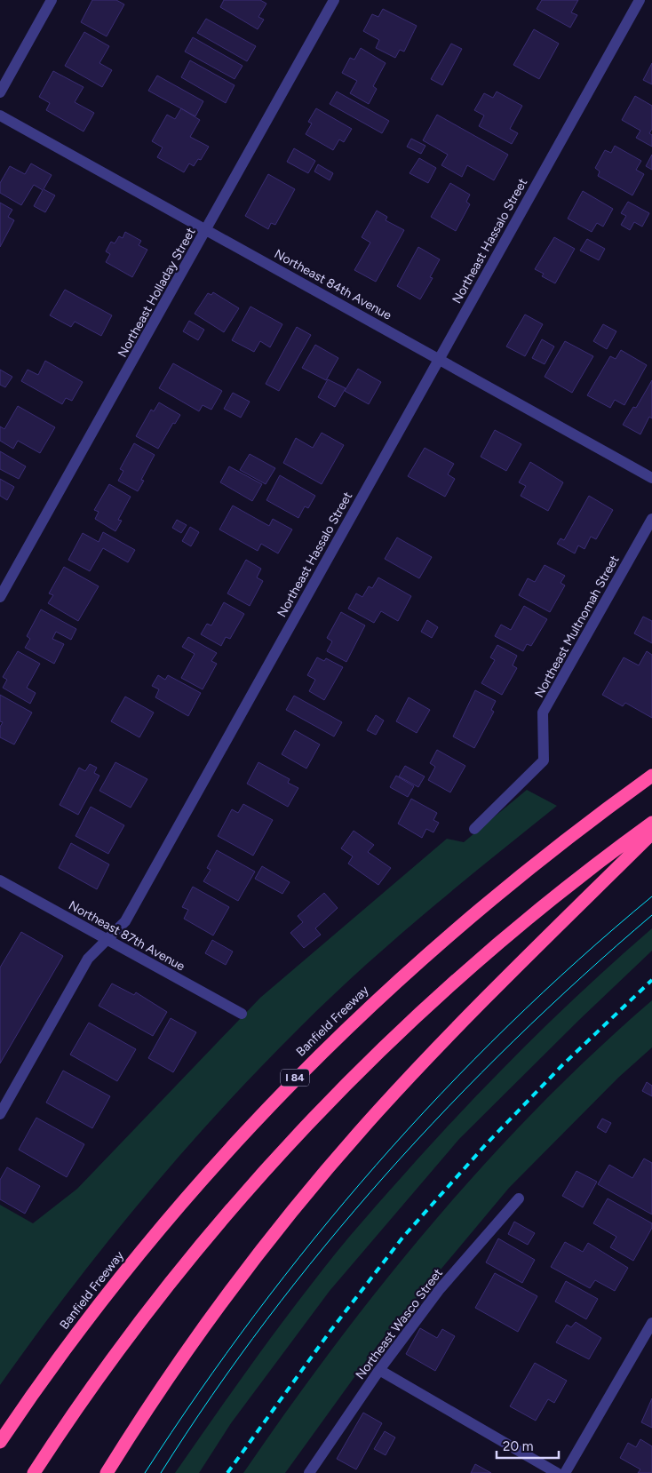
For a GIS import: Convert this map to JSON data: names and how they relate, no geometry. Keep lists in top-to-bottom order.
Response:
{
  "streets": {
    "highway": ["Banfield Freeway", "I 84"],
    "street": [
      "Northeast Hassalo Street",
      "Northeast 84th Avenue",
      "Northeast Holladay Street",
      "Northeast Multnomah Street",
      "Northeast 87th Avenue",
      "Northeast Wasco Street"
    ]
  },
  "crossings": [
    ["Northeast Hassalo Street", "Northeast 84th Avenue"],
    ["Northeast Hassalo Street", "Northeast 87th Avenue"],
    ["Northeast 84th Avenue", "Northeast Holladay Street"]
  ],
  "scale_bar": "20 m"
}
